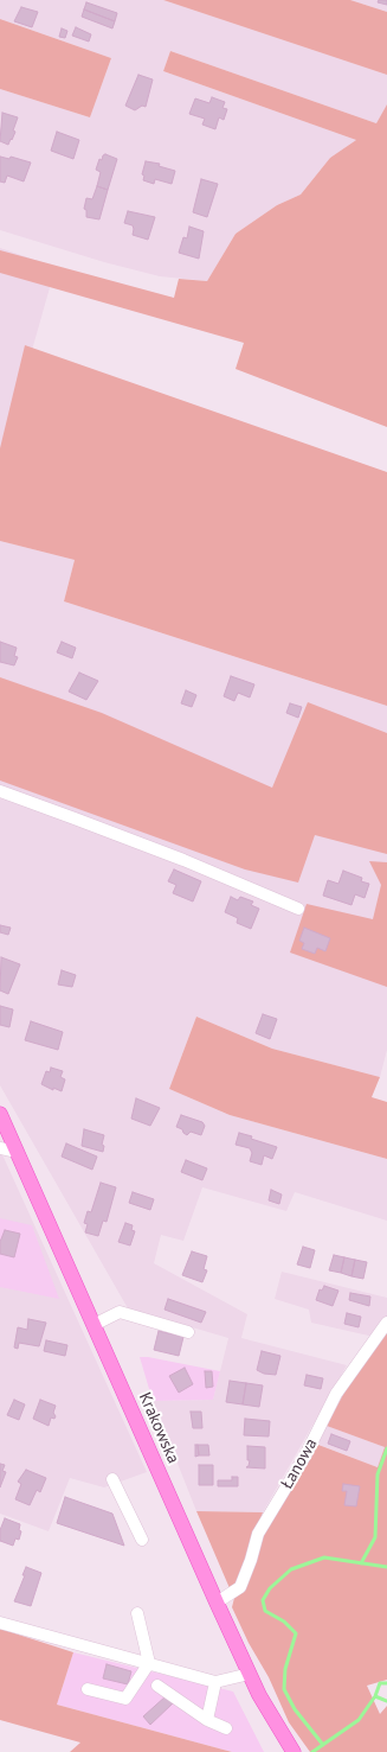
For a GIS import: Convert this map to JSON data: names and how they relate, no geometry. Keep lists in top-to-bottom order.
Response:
{
  "streets": {
    "main road": ["Krakowska"],
    "street": ["Łanowa"]
  },
  "crossings": [
    ["Krakowska", "Łanowa"]
  ]
}
